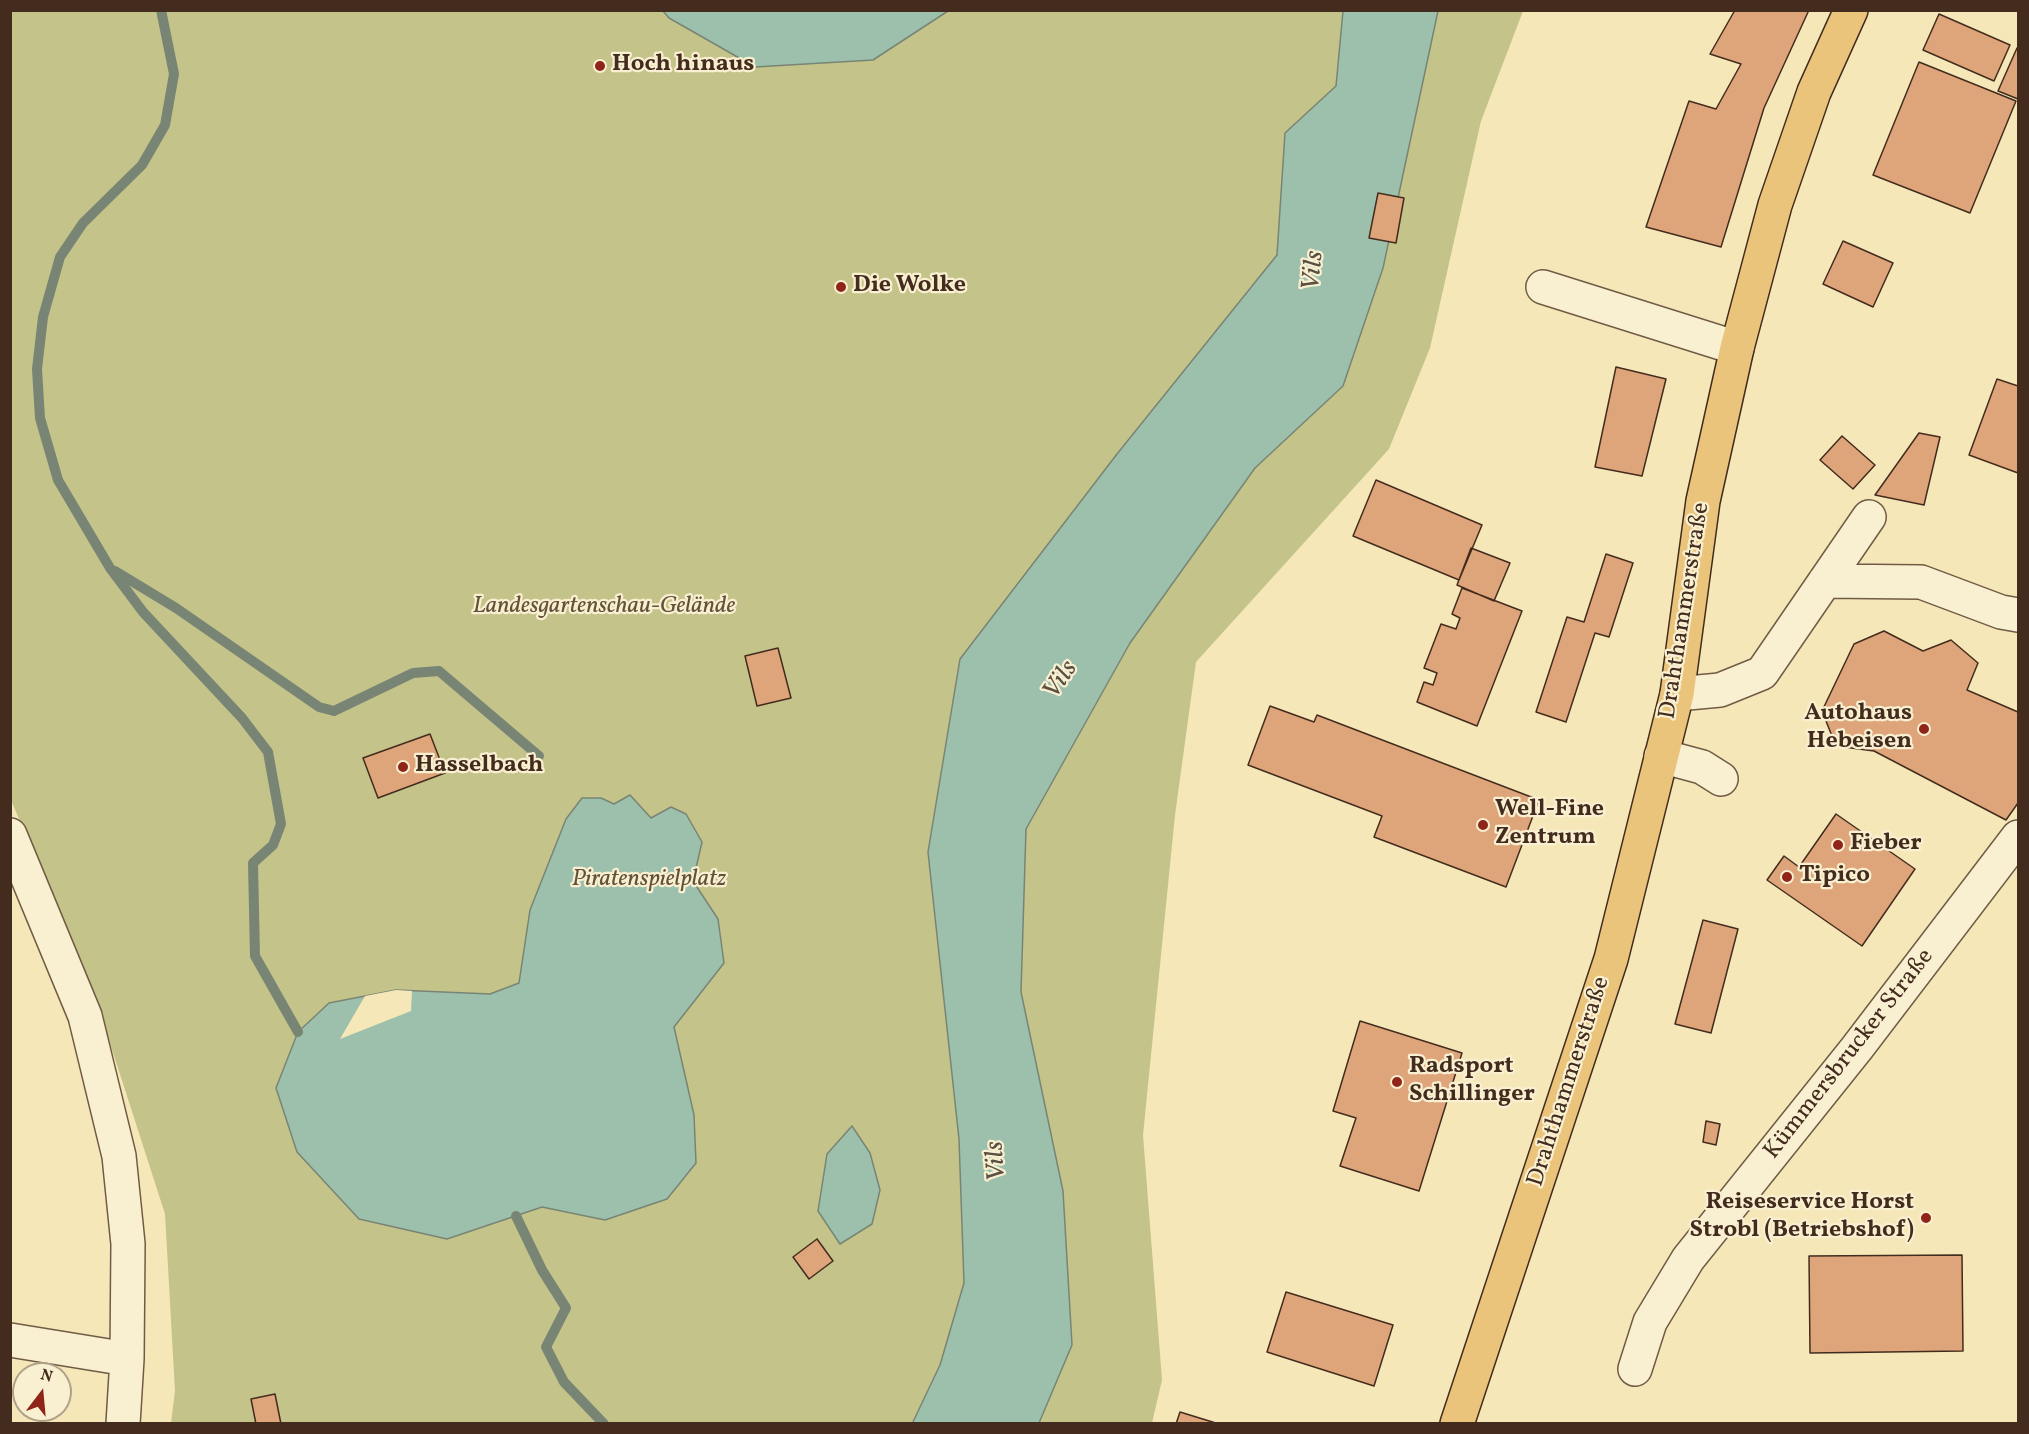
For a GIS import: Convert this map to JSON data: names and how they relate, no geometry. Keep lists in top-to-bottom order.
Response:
{
  "streets": {
    "main road": ["Drahthammerstraße"],
    "street": ["Kümmersbrucker Straße"]
  },
  "water": ["Vils"],
  "parks": ["Landesgartenschau-Gelände", "Piratenspielplatz"],
  "places": [
    "Hoch hinaus",
    "Die Wolke",
    "Autohaus Hebeisen",
    "Hasselbach",
    "Well-Fine Zentrum",
    "Fieber",
    "Tipico",
    "Radsport Schillinger",
    "Reiseservice Horst Strobl (Betriebshof)"
  ],
  "north": "top"
}
